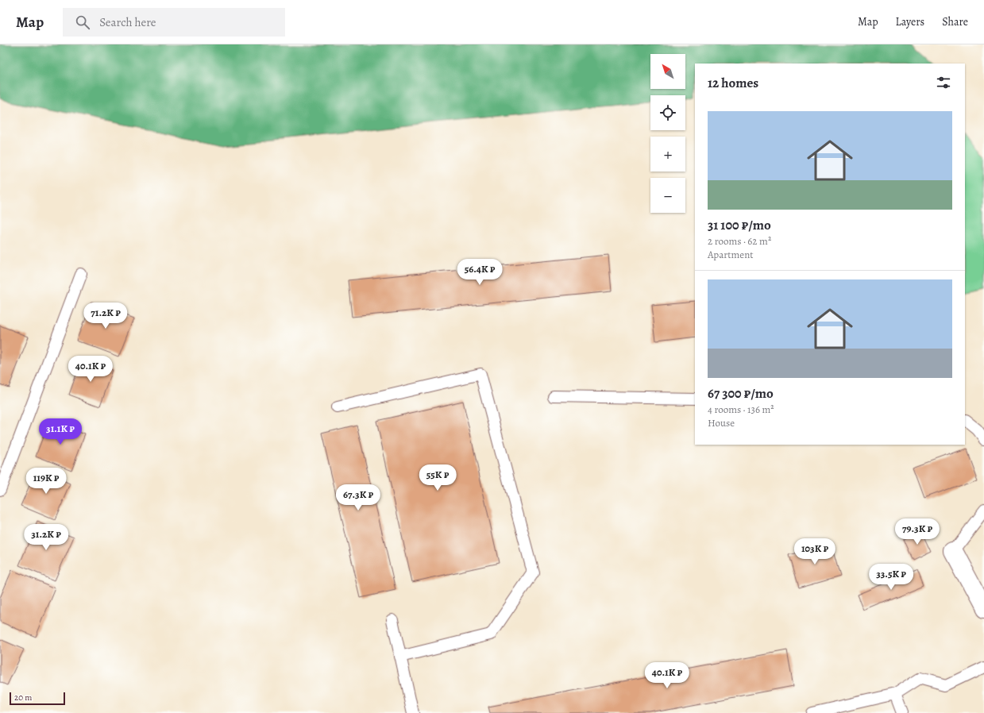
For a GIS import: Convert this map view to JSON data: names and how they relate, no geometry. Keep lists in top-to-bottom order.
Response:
{
  "scale_bar": "20 m",
  "north": "top left",
  "page": {
    "header": "Map",
    "search": "Search here",
    "nav": ["Map", "Layers", "Share"],
    "map_buttons": ["+", "−"],
    "heading": "12 homes",
    "list": [
      {
        "name": "31 100 ₽/mo",
        "note": "2 rooms · 62 m² · Apartment"
      },
      {
        "name": "67 300 ₽/mo",
        "note": "4 rooms · 136 m² · House"
      }
    ],
    "price": [
      "56.4K ₽",
      "71.2K ₽",
      "40.1K ₽",
      "31.1K ₽",
      "55K ₽",
      "119K ₽",
      "67.3K ₽",
      "79.3K ₽",
      "31.2K ₽",
      "103K ₽",
      "33.5K ₽",
      "40.1K ₽"
    ],
    "scale": "20 m"
  }
}
